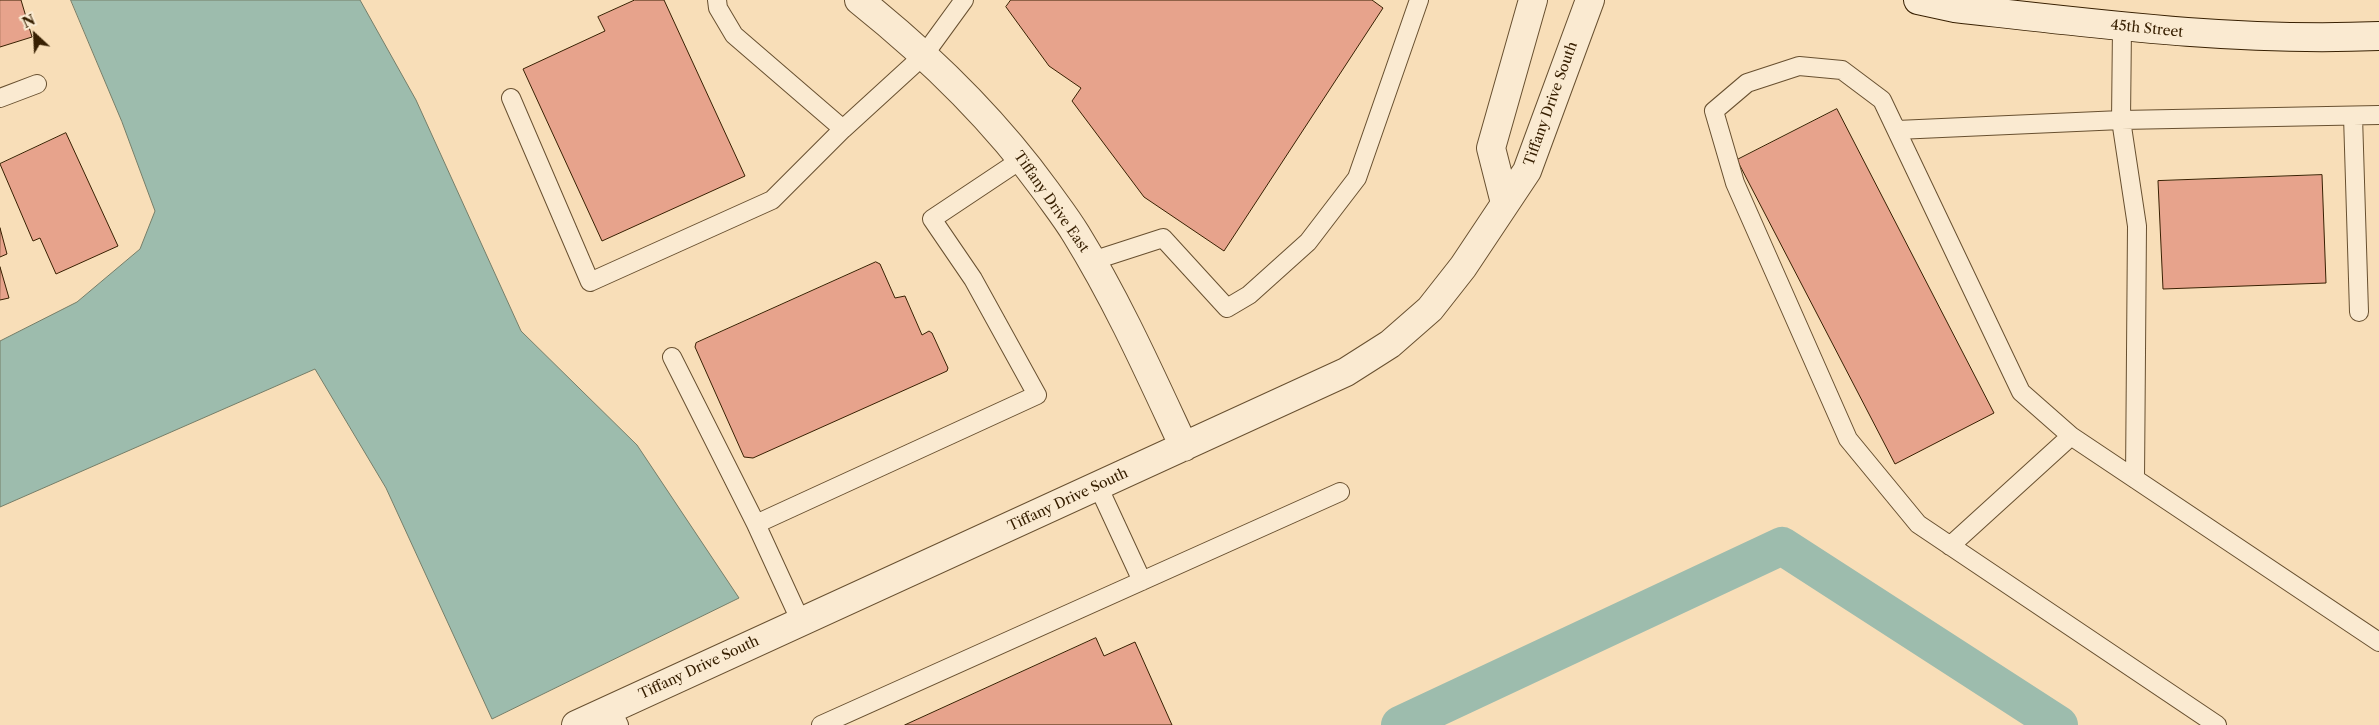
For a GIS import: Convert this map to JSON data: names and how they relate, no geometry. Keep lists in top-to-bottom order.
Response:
{
  "streets": {
    "street": ["45th Street", "Tiffany Drive South", "Tiffany Drive East"]
  },
  "crossings": [
    ["Tiffany Drive South", "Tiffany Drive East"]
  ],
  "north": "top left"
}
